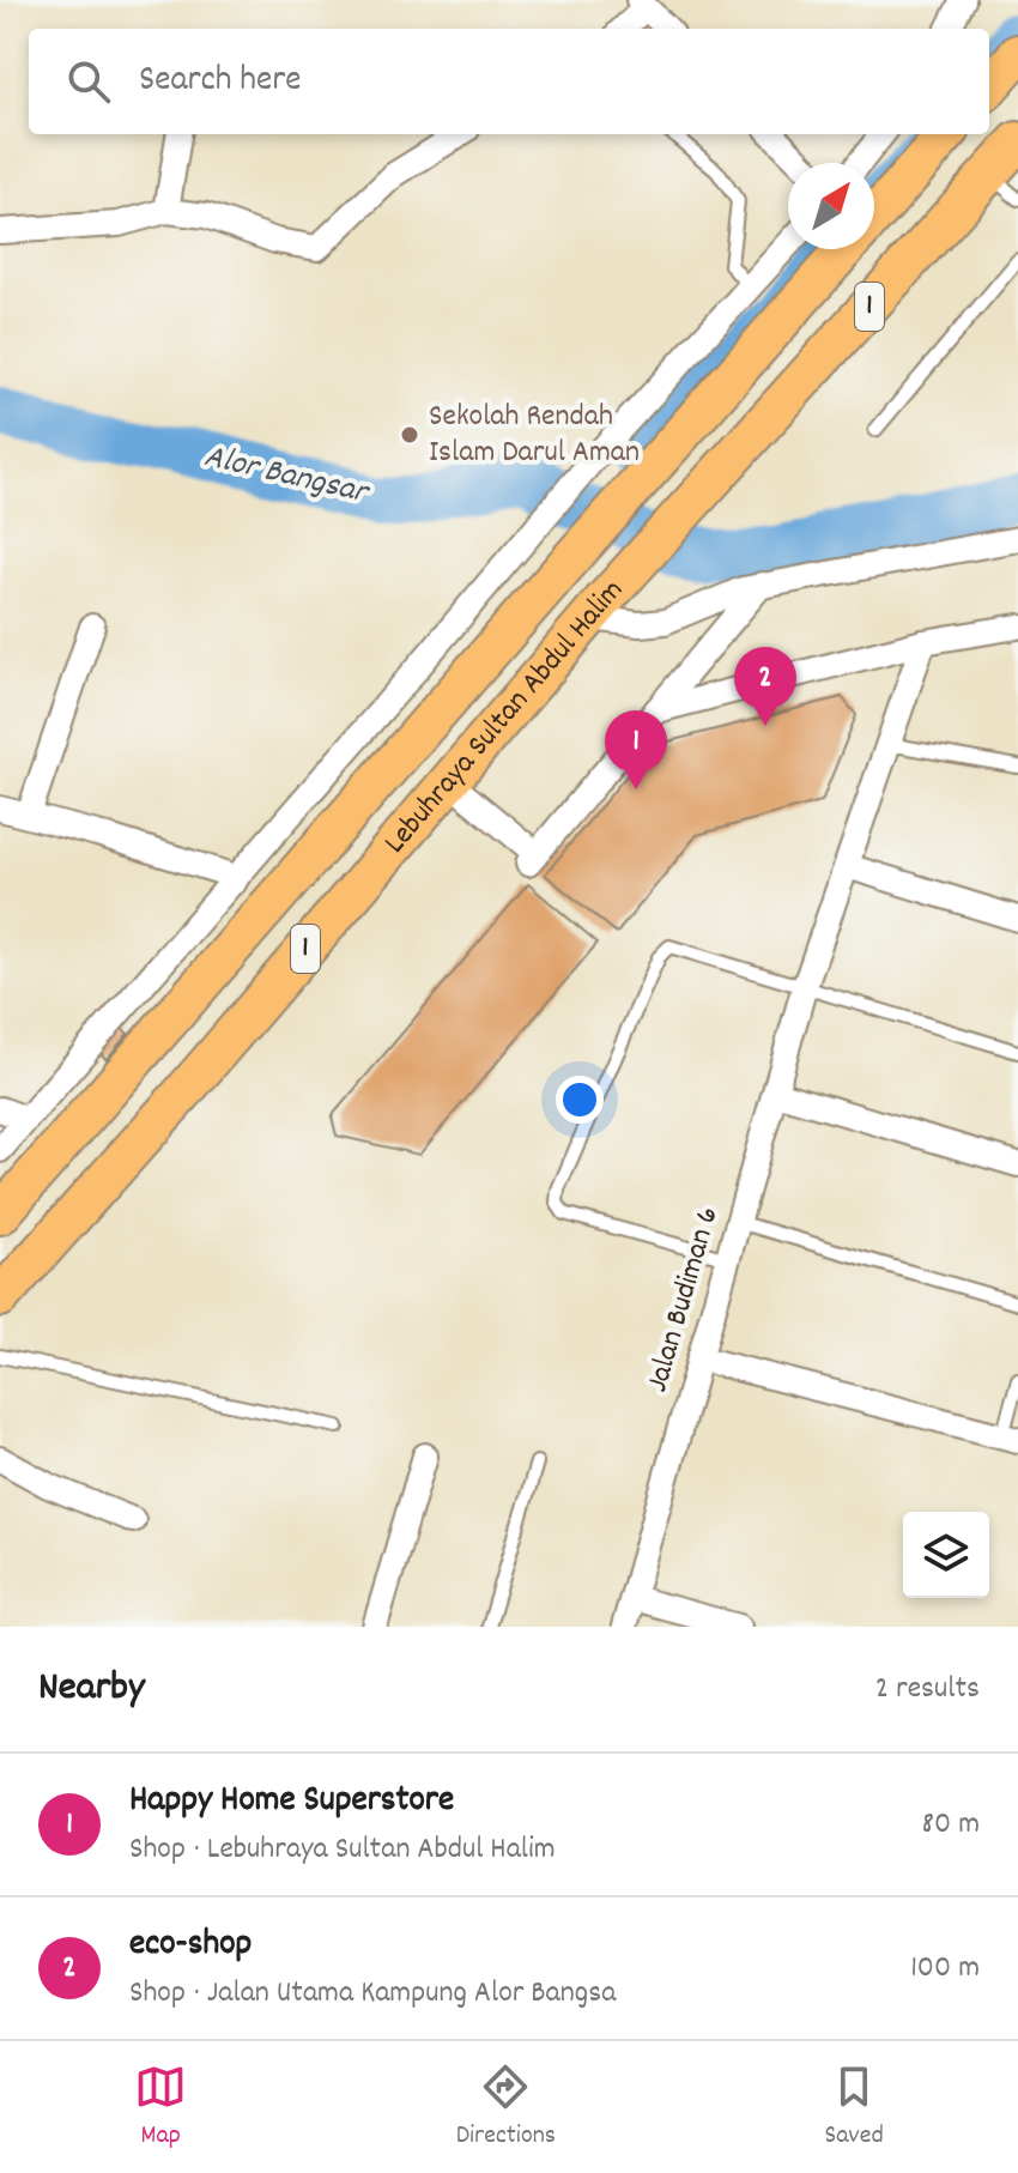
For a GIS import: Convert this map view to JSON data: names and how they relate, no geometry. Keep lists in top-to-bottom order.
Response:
{
  "streets": {
    "main road": ["1", "Lebuhraya Sultan Abdul Halim"],
    "street": ["Jalan Budiman 6"]
  },
  "water": ["Alor Bangsar"],
  "places": ["Sekolah Rendah Islam Darul Aman"],
  "north": "top right",
  "page": {
    "search": "Search here",
    "pins": ["2", "1"],
    "heading": ["Nearby", "2 results"],
    "list": [
      {
        "mark": "1",
        "name": "Happy Home Superstore",
        "note": "Shop · Lebuhraya Sultan Abdul Halim",
        "value": "80 m"
      },
      {
        "mark": "2",
        "name": "eco-shop",
        "note": "Shop · Jalan Utama Kampung Alor Bangsa",
        "value": "100 m"
      }
    ],
    "nav": ["Map", "Directions", "Saved"]
  }
}
